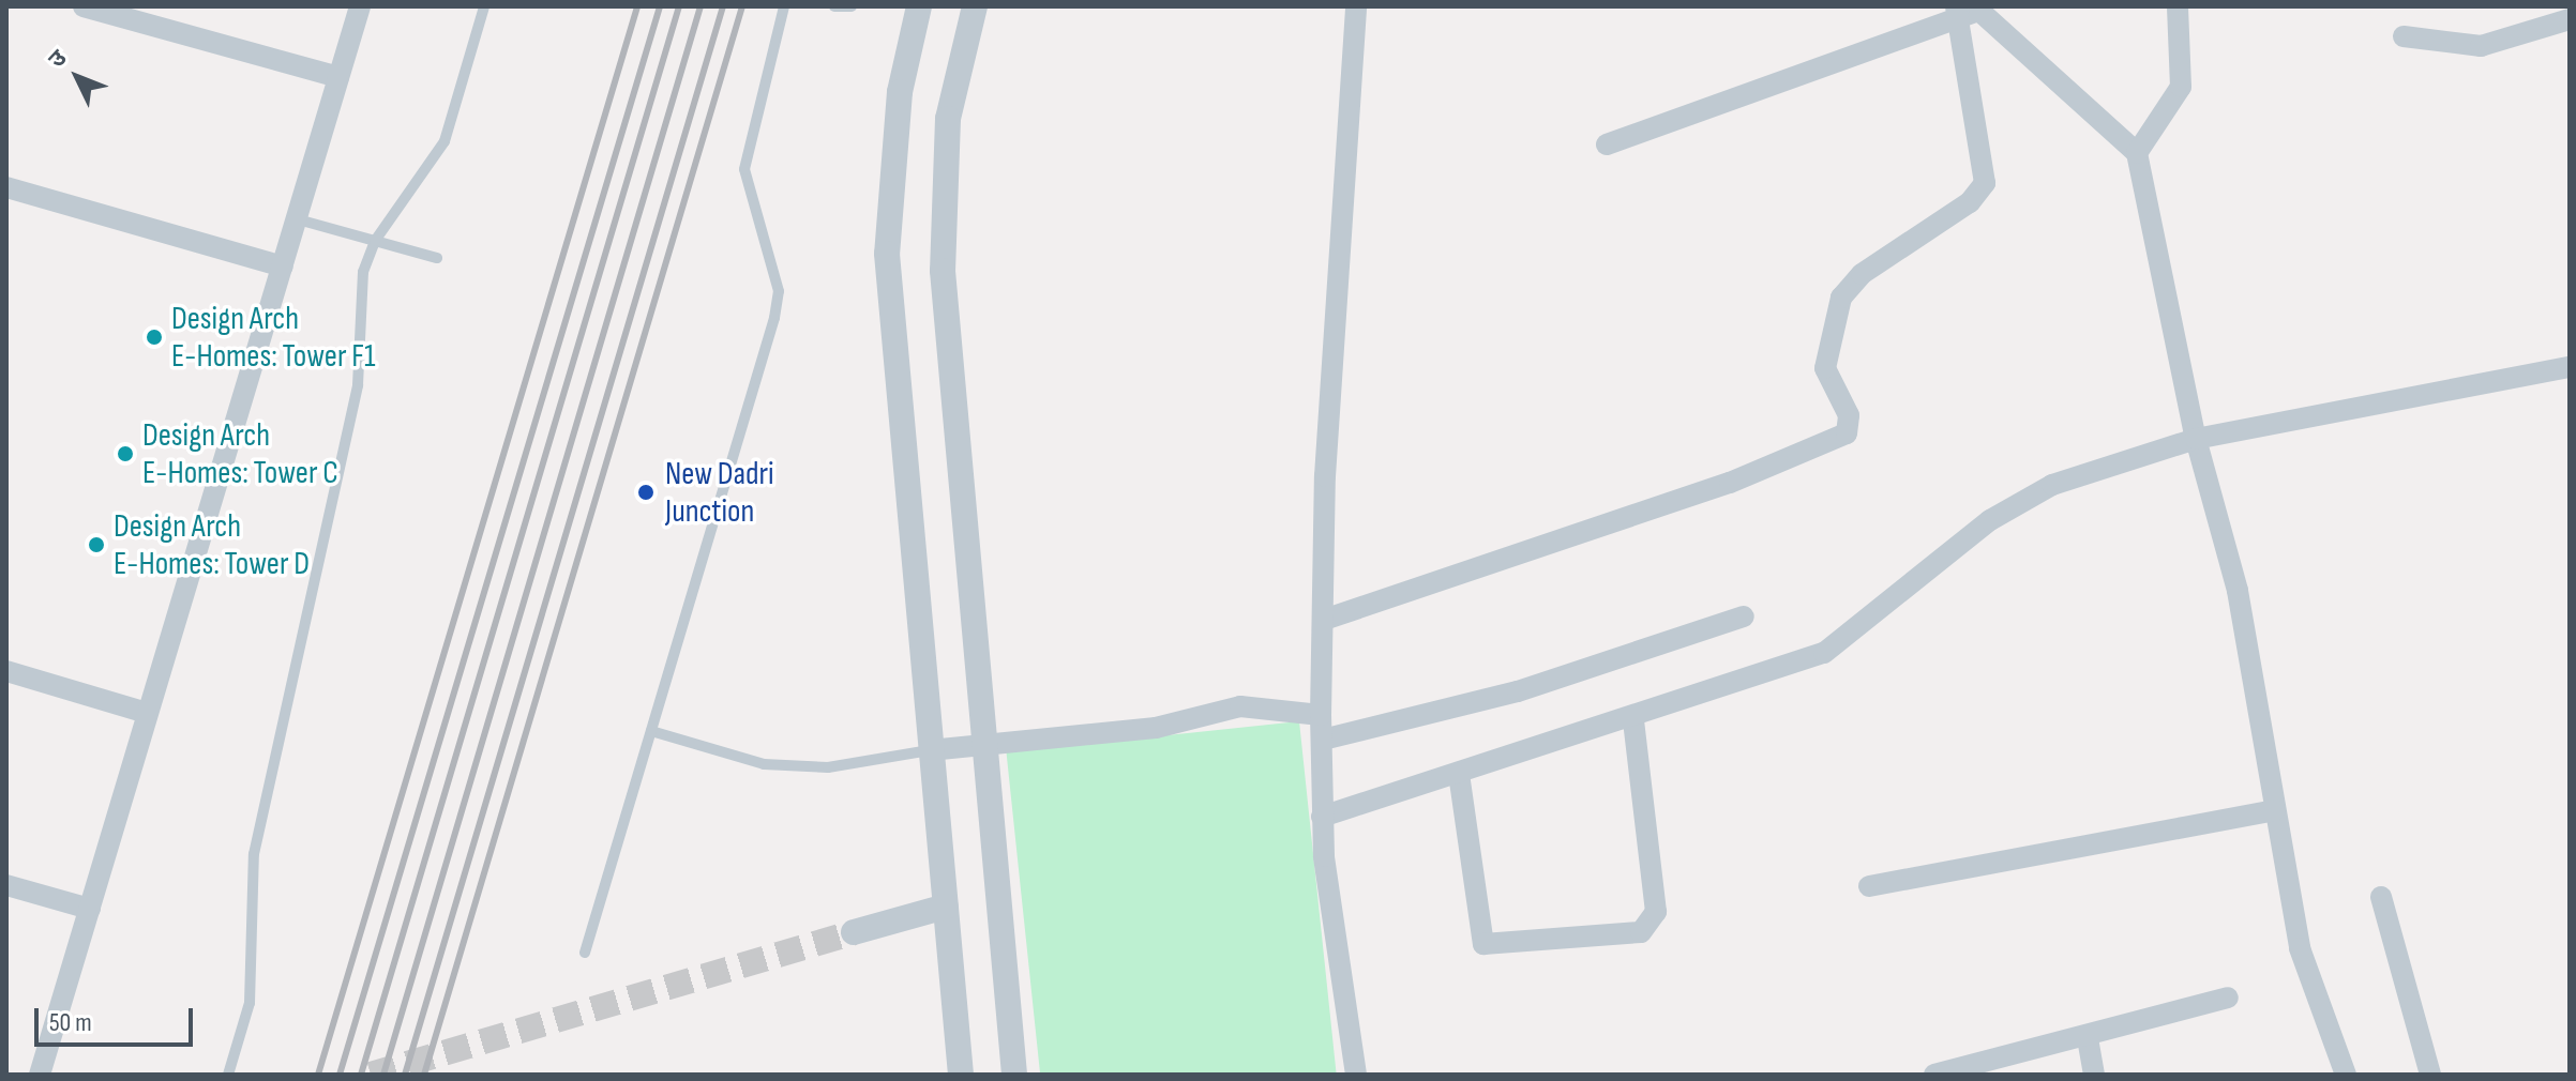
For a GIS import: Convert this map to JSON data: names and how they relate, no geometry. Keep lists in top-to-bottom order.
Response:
{
  "places": [
    "Design Arch E-Homes: Tower F1",
    "Design Arch E-Homes: Tower C",
    "New Dadri Junction",
    "Design Arch E-Homes: Tower D"
  ],
  "scale_bar": "50 m",
  "north": "top left"
}
